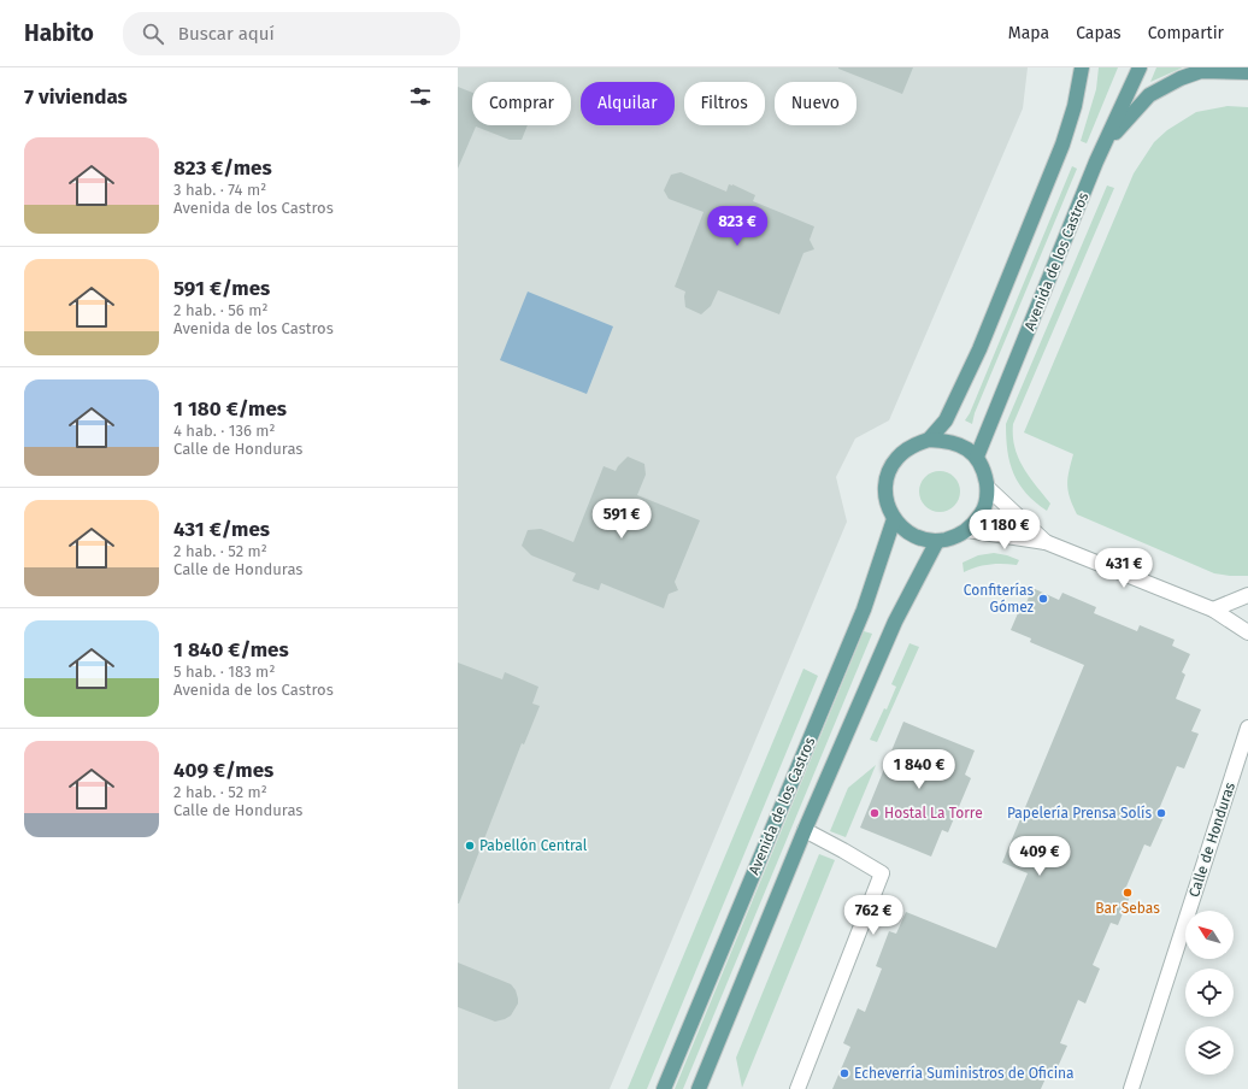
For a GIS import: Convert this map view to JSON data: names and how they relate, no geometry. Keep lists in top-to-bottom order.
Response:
{
  "streets": {
    "main road": ["Avenida de los Castros"],
    "street": ["Calle de Honduras"]
  },
  "places": [
    "Confiterías Gómez",
    "Hostal La Torre",
    "Papelería Prensa Solís",
    "Pabellón Central",
    "Bar Sebas",
    "Echeverría Suministros de Oficina"
  ],
  "north": "top left",
  "page": {
    "header": "Habito",
    "search": "Buscar aquí",
    "nav": ["Mapa", "Capas", "Compartir"],
    "heading": "7 viviendas",
    "chip": [
      "Comprar",
      "Alquilar",
      "Filtros",
      "Nuevo"
    ],
    "list": [
      {
        "name": "823 €/mes",
        "note": "3 hab. · 74 m² · Avenida de los Castros"
      },
      {
        "name": "591 €/mes",
        "note": "2 hab. · 56 m² · Avenida de los Castros"
      },
      {
        "name": "1 180 €/mes",
        "note": "4 hab. · 136 m² · Calle de Honduras"
      },
      {
        "name": "431 €/mes",
        "note": "2 hab. · 52 m² · Calle de Honduras"
      },
      {
        "name": "1 840 €/mes",
        "note": "5 hab. · 183 m² · Avenida de los Castros"
      },
      {
        "name": "409 €/mes",
        "note": "2 hab. · 52 m² · Calle de Honduras"
      }
    ],
    "price": [
      "823 €",
      "591 €",
      "1 180 €",
      "431 €",
      "1 840 €",
      "409 €",
      "762 €"
    ]
  }
}
